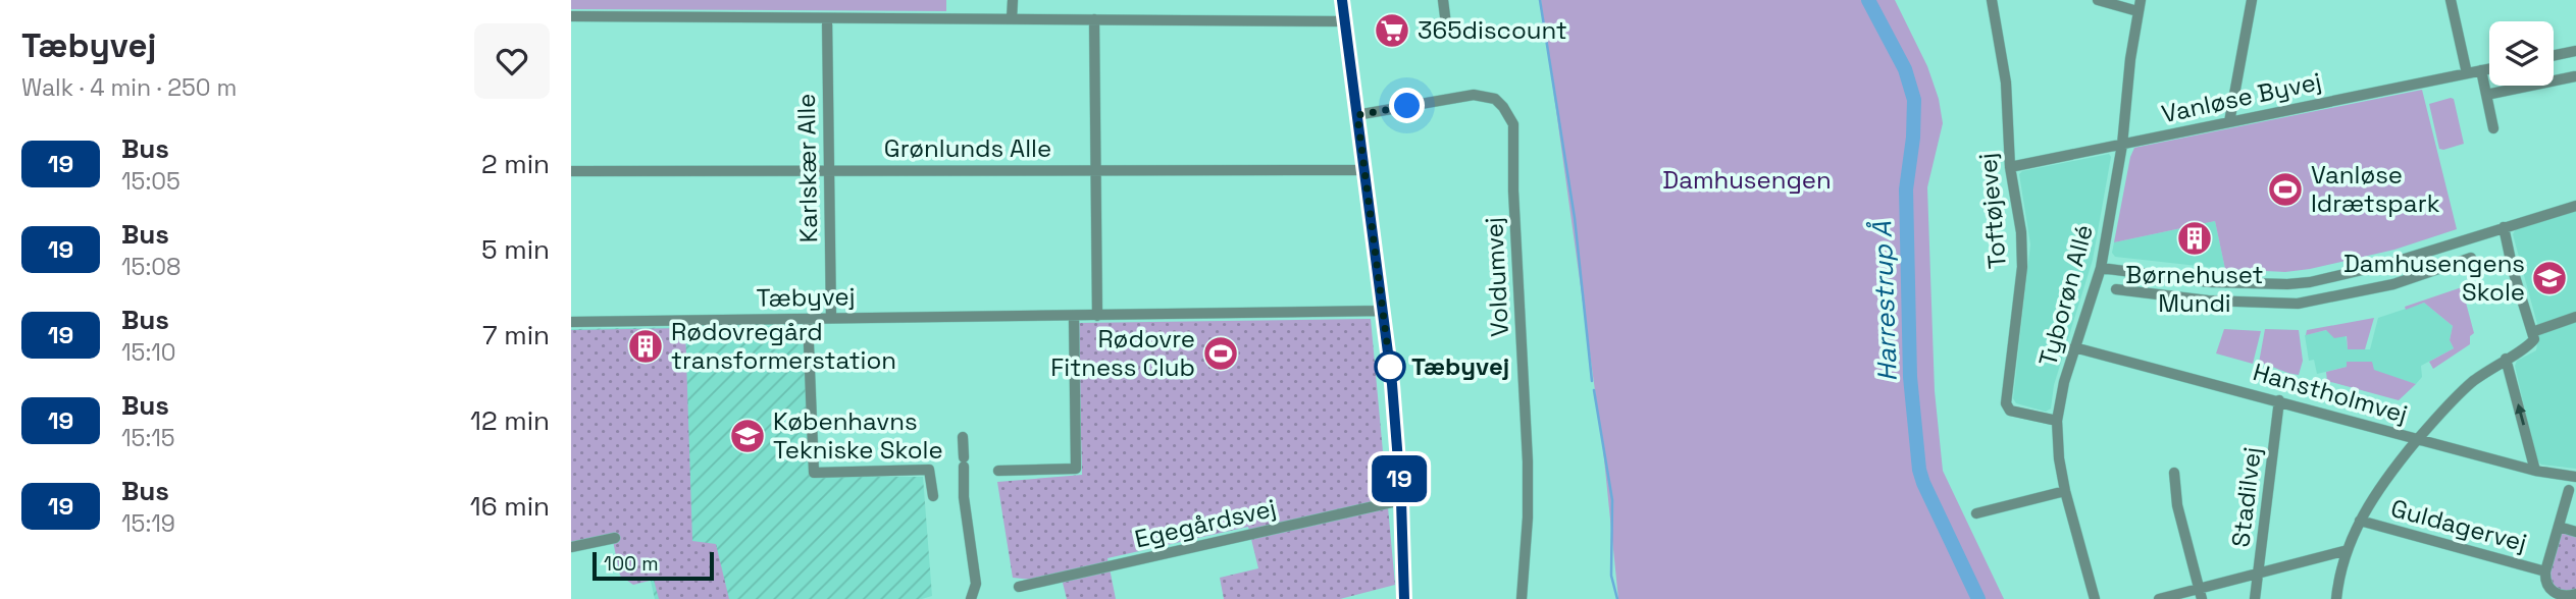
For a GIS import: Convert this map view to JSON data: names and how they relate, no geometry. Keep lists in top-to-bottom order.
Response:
{
  "streets": {
    "street": [
      "Vanløse Byvej",
      "Grønlunds Alle",
      "Karlskær Alle",
      "Toftøjevej",
      "Voldumvej",
      "Tyborøn Allé",
      "Tæbyvej",
      "Hanstholmvej",
      "Stadilvej",
      "Egegårdsvej",
      "Guldagervej"
    ]
  },
  "crossings": [
    ["Vanløse Byvej", "Toftøjevej"],
    ["Vanløse Byvej", "Tyborøn Allé"],
    ["Grønlunds Alle", "Karlskær Alle"],
    ["Karlskær Alle", "Tæbyvej"],
    ["Toftøjevej", "Tyborøn Allé"],
    ["Tyborøn Allé", "Hanstholmvej"],
    ["Hanstholmvej", "Stadilvej"]
  ],
  "water": ["Harrestrup Å"],
  "parks": ["Damhusengen"],
  "places": {
    "supermarket": ["365discount"],
    "sports": ["Vanløse Idrætspark", "Rødovre Fitness Club"],
    "building": ["Børnehuset Mundi", "Rødovregård transformerstation"],
    "school or university": ["Damhusengens Skole", "Københavns Tekniske Skole"],
    "other": ["Tæbyvej"]
  },
  "lines": ["bus line 19"],
  "scale_bar": "100 m",
  "page": {
    "heading": ["Tæbyvej", "Walk · 4 min · 250 m"],
    "on_map": "19",
    "list": [
      {
        "mark": "19",
        "name": "Bus",
        "note": "15:05",
        "value": "2 min"
      },
      {
        "mark": "19",
        "name": "Bus",
        "note": "15:08",
        "value": "5 min"
      },
      {
        "mark": "19",
        "name": "Bus",
        "note": "15:10",
        "value": "7 min"
      },
      {
        "mark": "19",
        "name": "Bus",
        "note": "15:15",
        "value": "12 min"
      },
      {
        "mark": "19",
        "name": "Bus",
        "note": "15:19",
        "value": "16 min"
      }
    ],
    "scale": "100 m"
  }
}
